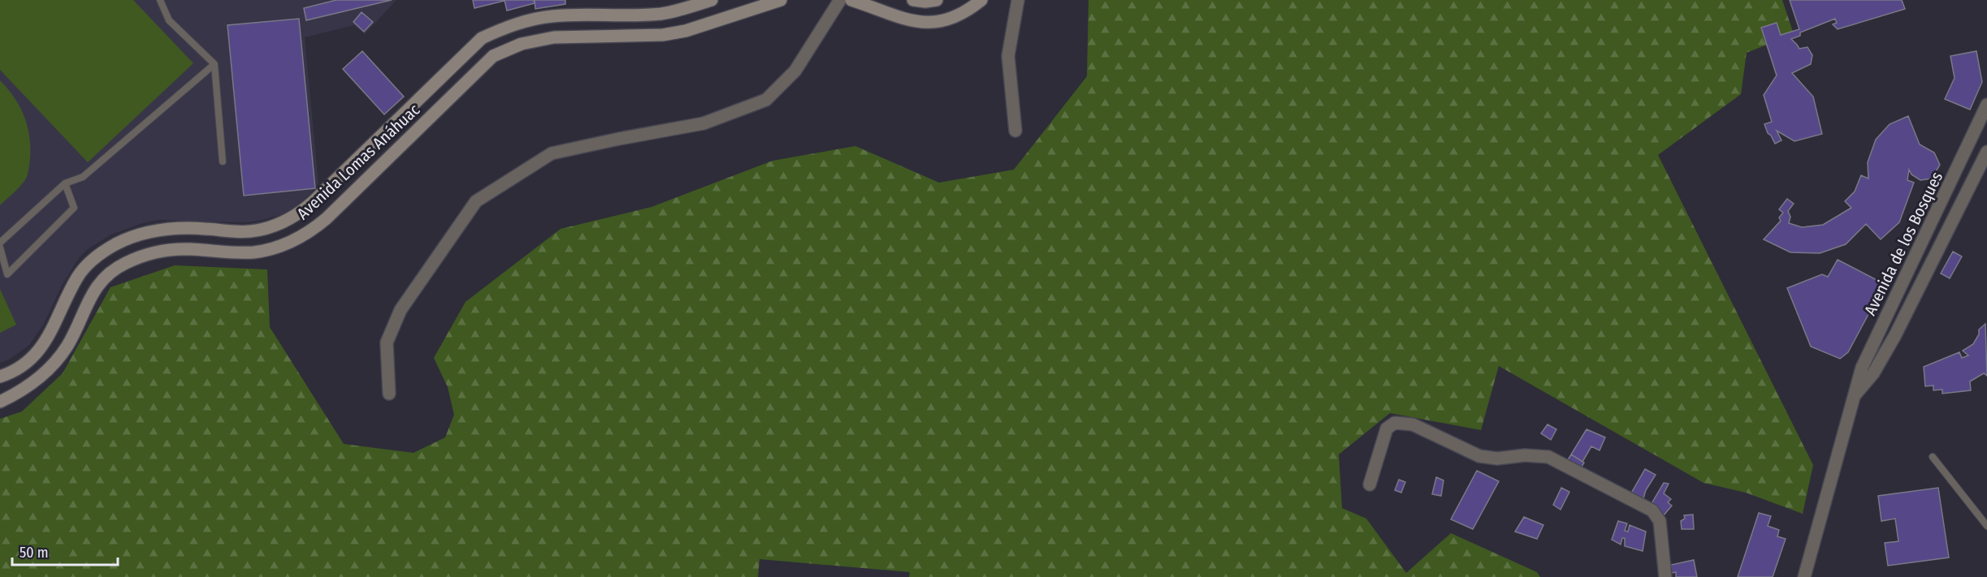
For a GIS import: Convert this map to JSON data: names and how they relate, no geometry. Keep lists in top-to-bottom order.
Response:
{
  "streets": {
    "main road": ["Avenida Lomas Anáhuac"],
    "street": ["Avenida de los Bosques"]
  },
  "scale_bar": "50 m"
}
